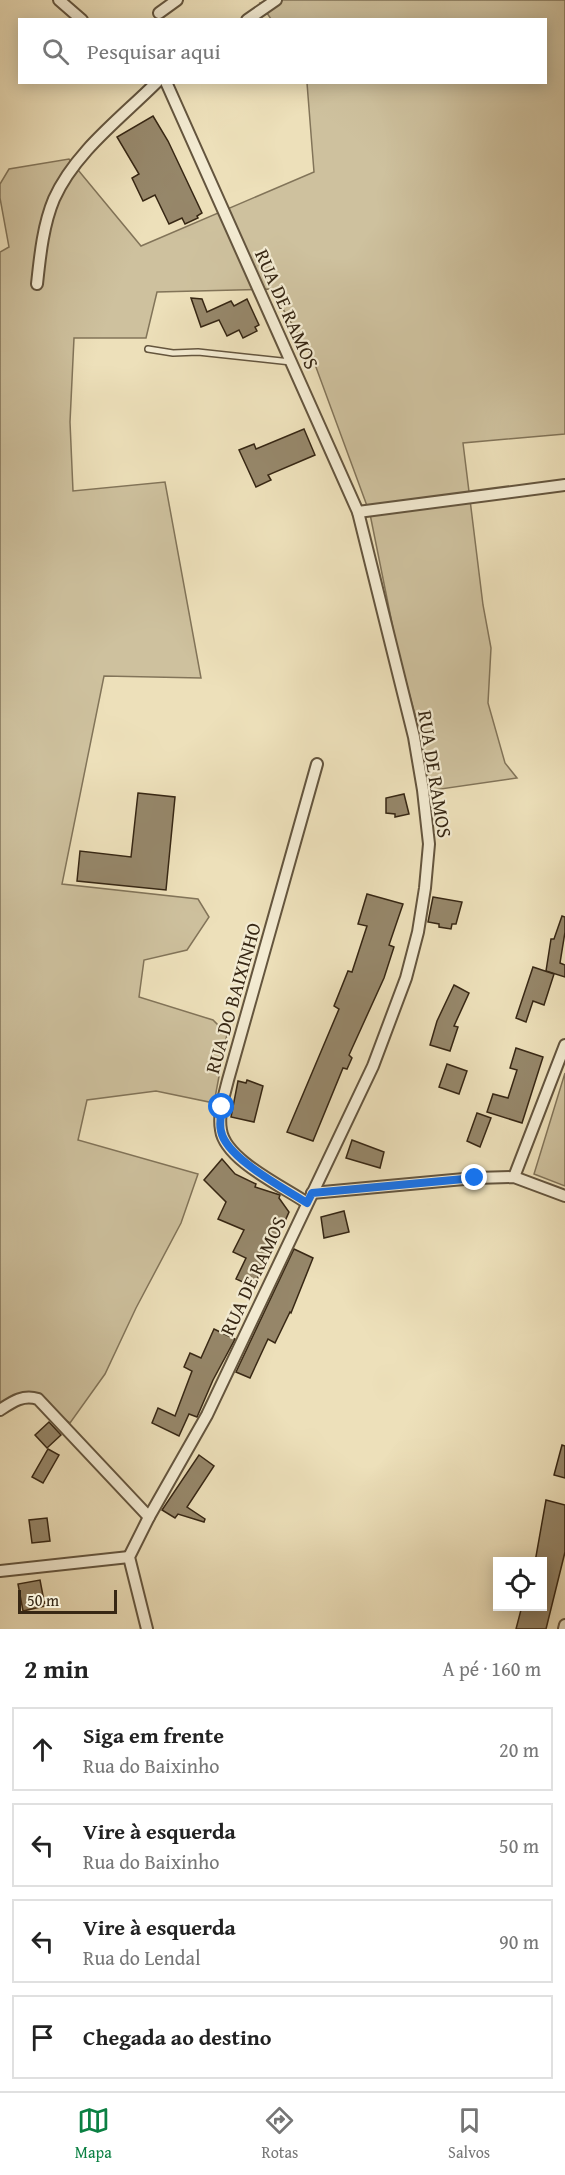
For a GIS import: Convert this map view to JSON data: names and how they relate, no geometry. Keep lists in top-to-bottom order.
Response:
{
  "streets": {
    "street": ["RUA DE RAMOS", "RUA DO BAIXINHO"]
  },
  "crossings": [
    ["RUA DE RAMOS", "RUA DO BAIXINHO"]
  ],
  "scale_bar": "50 m",
  "page": {
    "search": "Pesquisar aqui",
    "scale": "50 m",
    "heading": ["2 min", "A pé · 160 m"],
    "list": [
      ["Siga em frente", "Rua do Baixinho", "20 m"],
      ["Vire à esquerda", "Rua do Baixinho", "50 m"],
      ["Vire à esquerda", "Rua do Lendal", "90 m"],
      "Chegada ao destino"
    ],
    "nav": ["Mapa", "Rotas", "Salvos"]
  }
}
